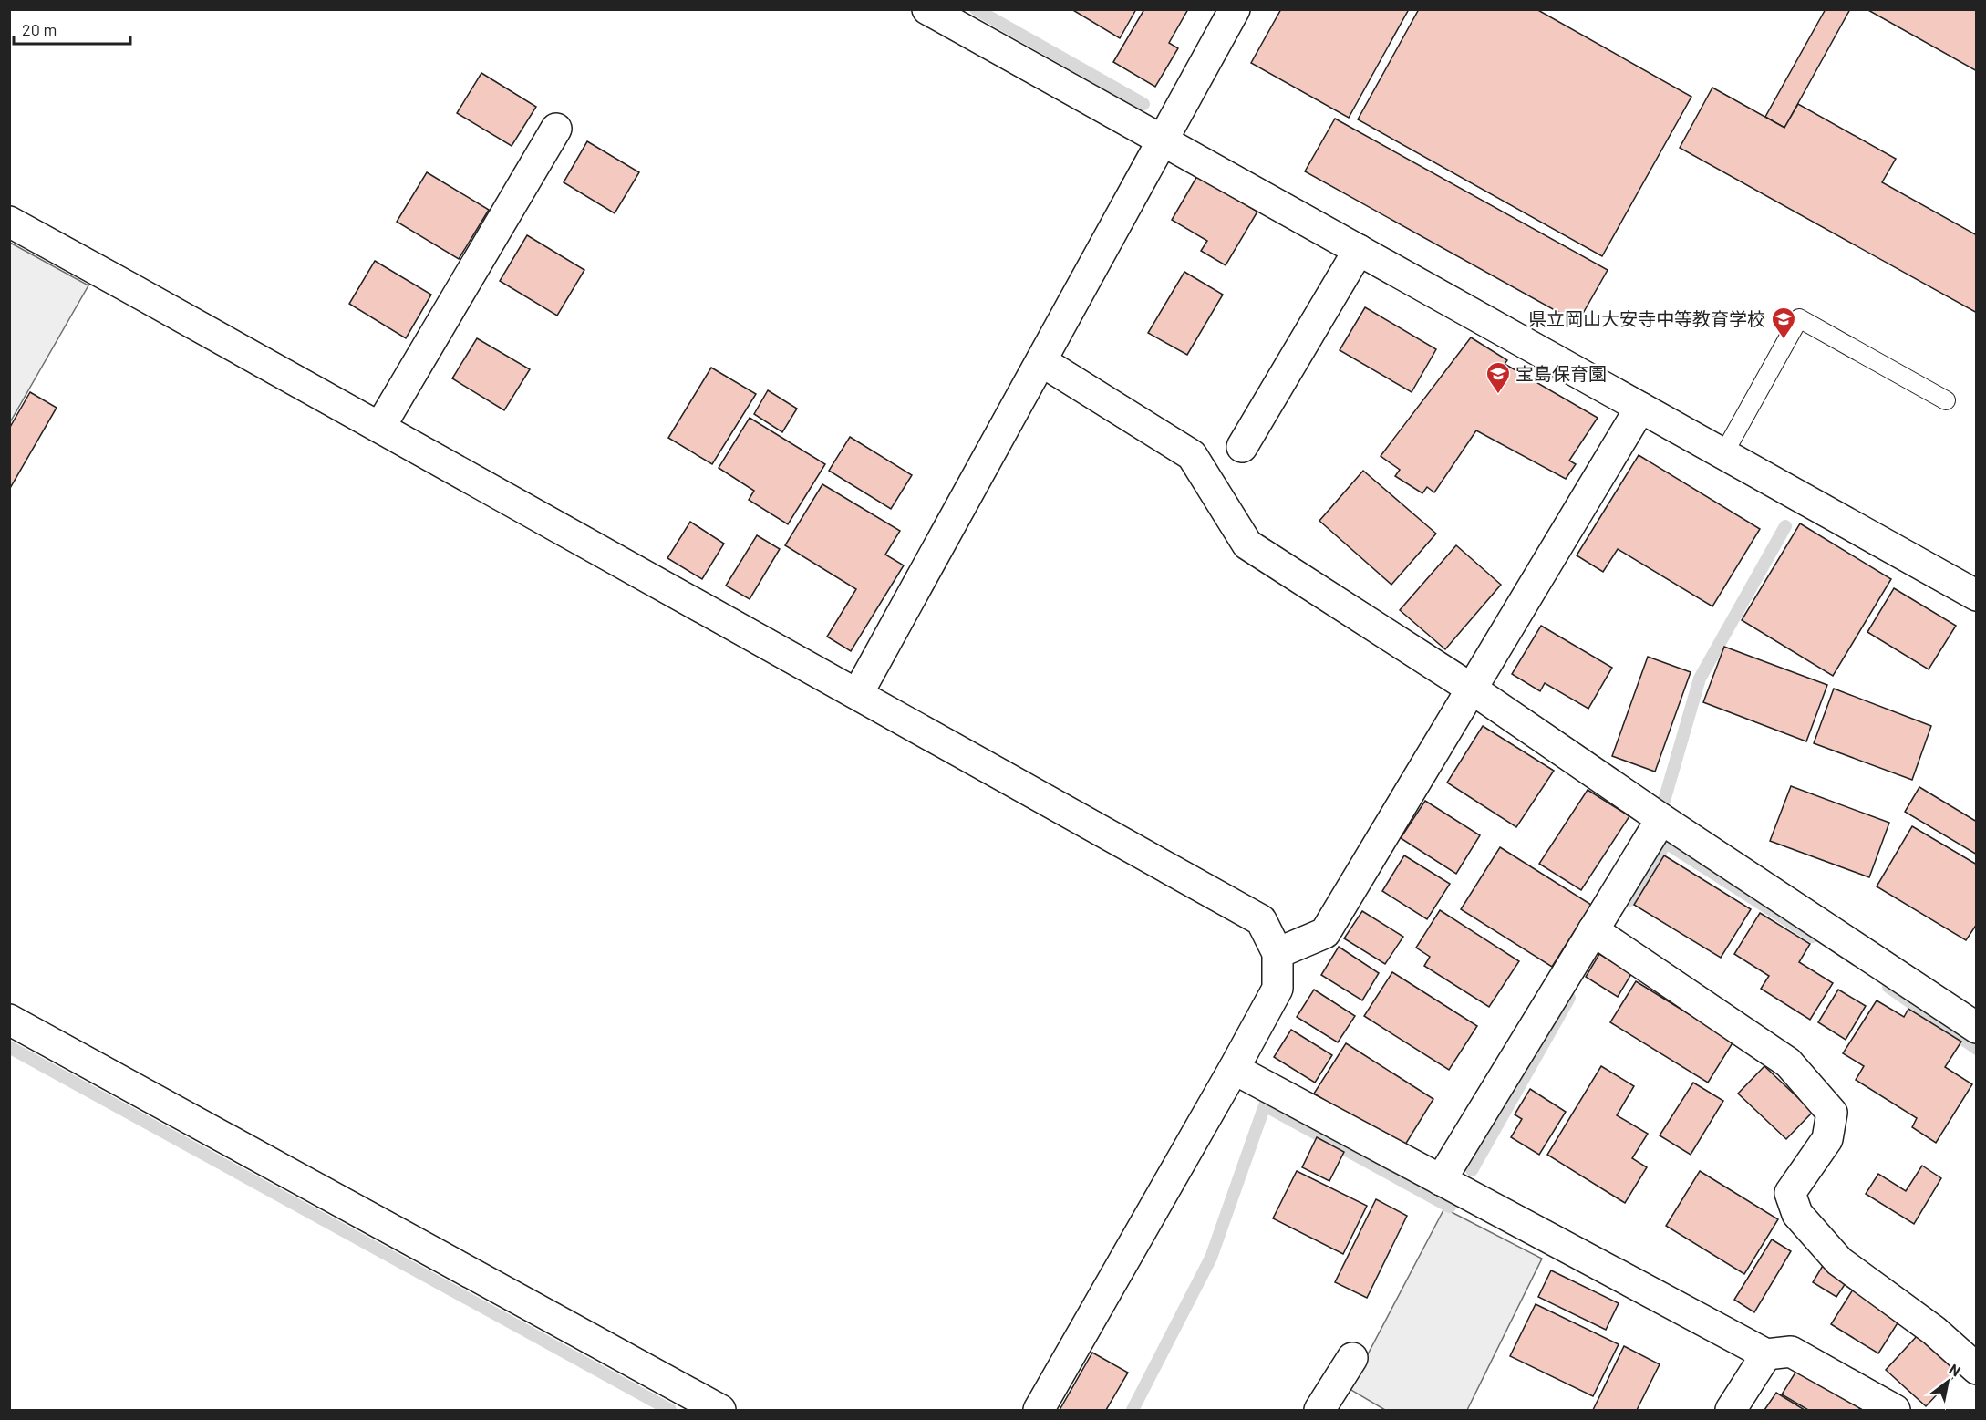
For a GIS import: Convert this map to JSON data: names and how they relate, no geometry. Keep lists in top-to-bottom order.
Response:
{
  "places": {
    "school or university": ["県立岡山大安寺中等教育学校", "宝島保育園"]
  },
  "scale_bar": "20 m",
  "north": "top right"
}
